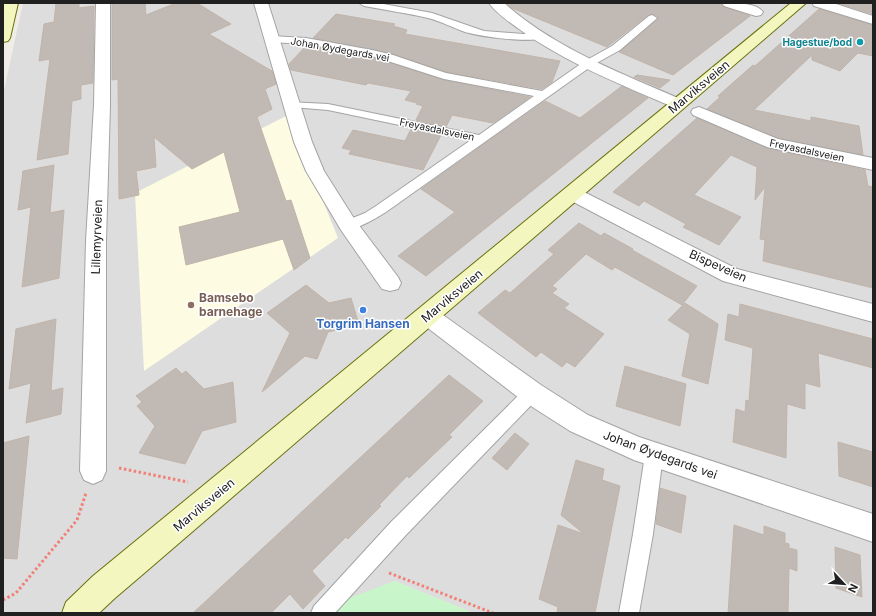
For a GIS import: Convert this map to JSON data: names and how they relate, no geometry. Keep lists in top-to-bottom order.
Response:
{
  "streets": {
    "main road": ["Marviksveien"],
    "street": [
      "Johan Øydegards vei",
      "Freyasdalsveien",
      "Lillemyrveien",
      "Bispeveien"
    ]
  },
  "crossings": [
    ["Johan Øydegards vei", "Marviksveien"],
    ["Johan Øydegards vei", "Freyasdalsveien"],
    ["Marviksveien", "Bispeveien"]
  ],
  "places": ["Hagestue/bod", "Bamsebo barnehage", "Torgrim Hansen"],
  "north": "bottom right"
}
